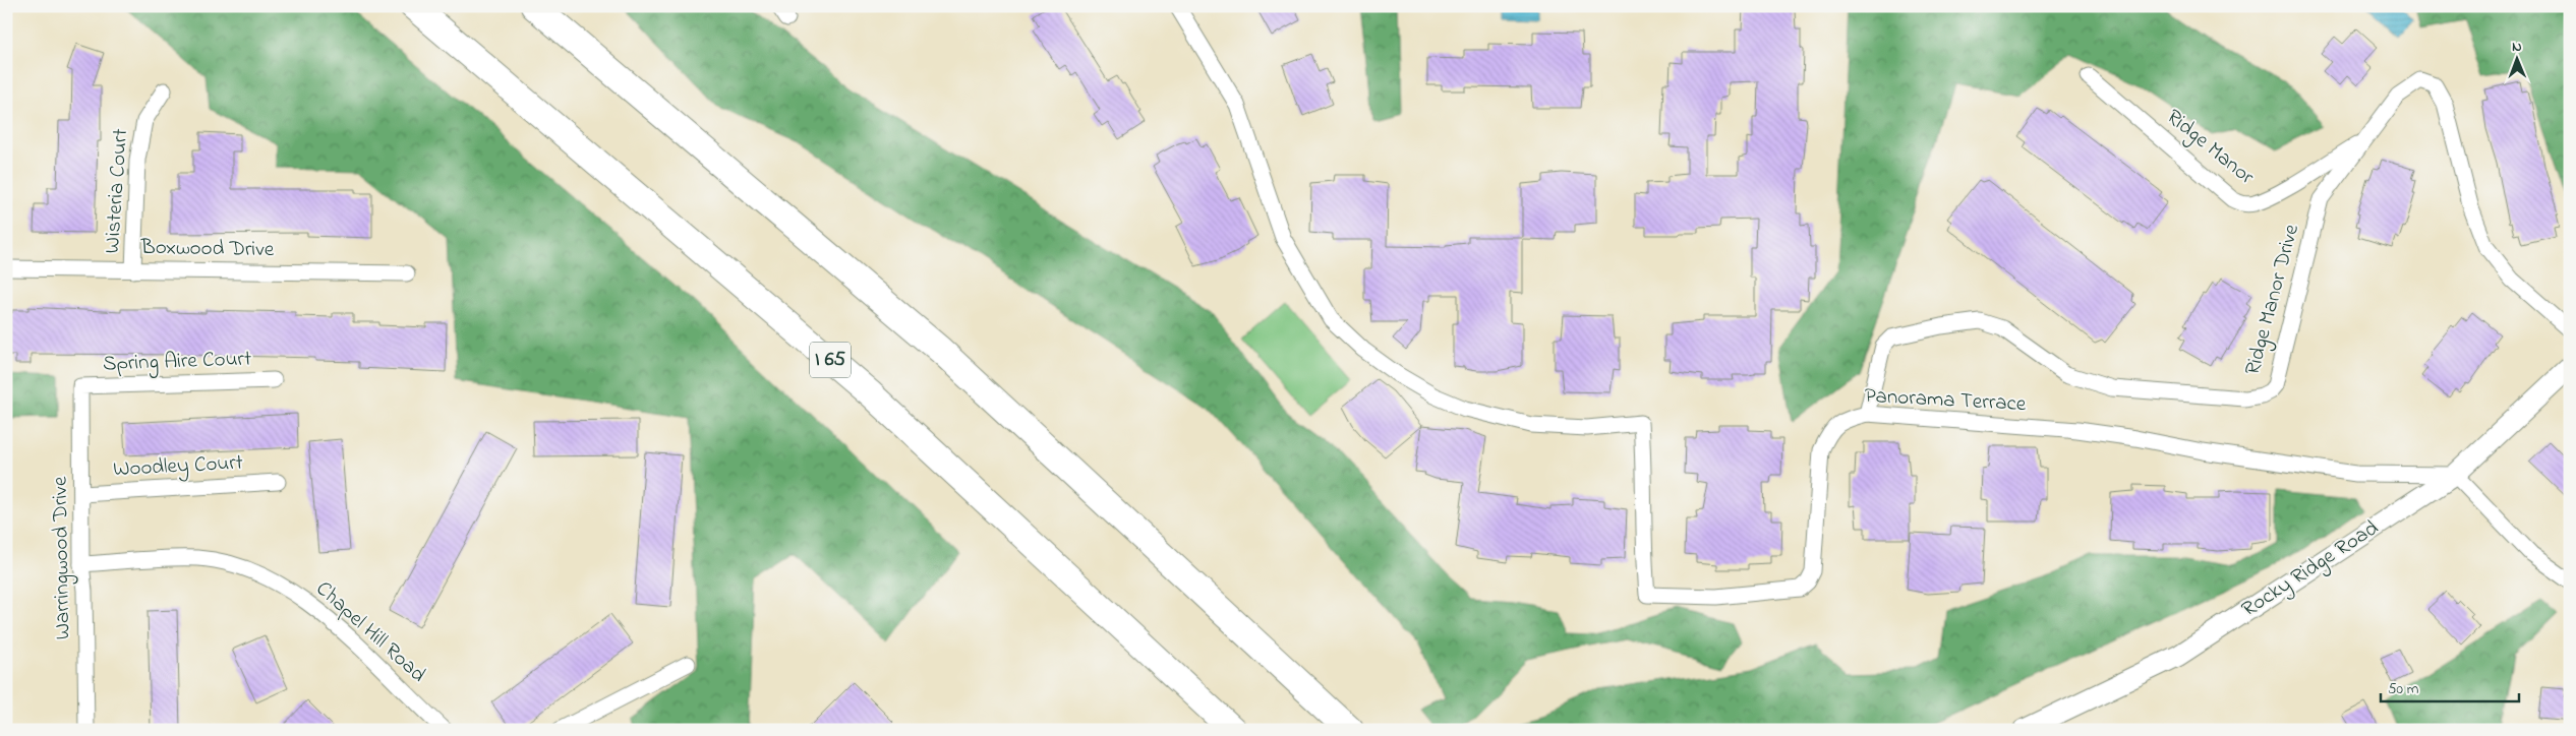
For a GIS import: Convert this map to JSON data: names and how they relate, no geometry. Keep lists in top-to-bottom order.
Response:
{
  "streets": {
    "highway": ["I 65"],
    "main road": ["Rocky Ridge Road"],
    "street": [
      "Ridge Manor",
      "Wisteria Court",
      "Boxwood Drive",
      "Ridge Manor Drive",
      "Spring Aire Court",
      "Panorama Terrace",
      "Woodley Court",
      "Warringwood Drive",
      "Chapel Hill Road"
    ]
  },
  "crossings": [
    ["Ridge Manor", "Ridge Manor Drive"],
    ["Wisteria Court", "Boxwood Drive"],
    ["Ridge Manor Drive", "Panorama Terrace"],
    ["Spring Aire Court", "Warringwood Drive"],
    ["Panorama Terrace", "Rocky Ridge Road"],
    ["Woodley Court", "Warringwood Drive"],
    ["Warringwood Drive", "Chapel Hill Road"]
  ],
  "scale_bar": "50 m",
  "north": "top"
}
